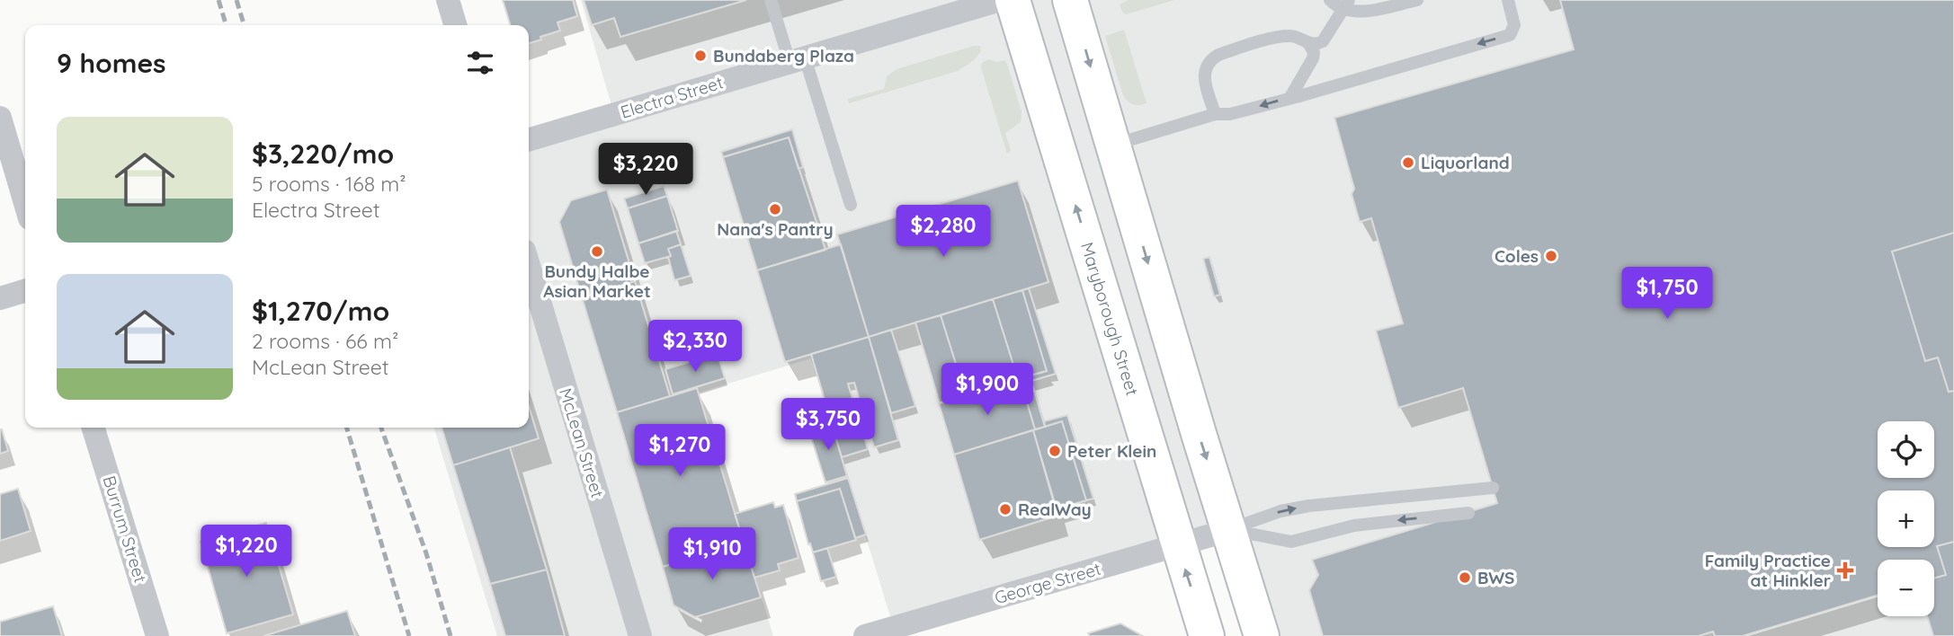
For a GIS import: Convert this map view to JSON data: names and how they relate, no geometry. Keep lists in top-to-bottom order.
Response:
{
  "streets": {
    "street": [
      "Electra Street",
      "Maryborough Street",
      "McLean Street",
      "Burrum Street",
      "George Street"
    ]
  },
  "crossings": [
    ["Maryborough Street", "George Street"]
  ],
  "places": {
    "other": [
      "Bundaberg Plaza",
      "Liquorland",
      "Nana's Pantry",
      "Bundy Halbe Asian Market",
      "Coles",
      "Peter Klein",
      "RealWay",
      "BWS"
    ],
    "health": ["Family Practice at Hinkler"]
  },
  "page": {
    "heading": "9 homes",
    "list": [
      {
        "name": "$3,220/mo",
        "note": "5 rooms · 168 m² · Electra Street"
      },
      {
        "name": "$1,270/mo",
        "note": "2 rooms · 66 m² · McLean Street"
      }
    ],
    "price": [
      "$3,220",
      "$2,280",
      "$1,750",
      "$2,330",
      "$1,900",
      "$3,750",
      "$1,270",
      "$1,220",
      "$1,910"
    ],
    "map_buttons": ["+", "−"]
  }
}
